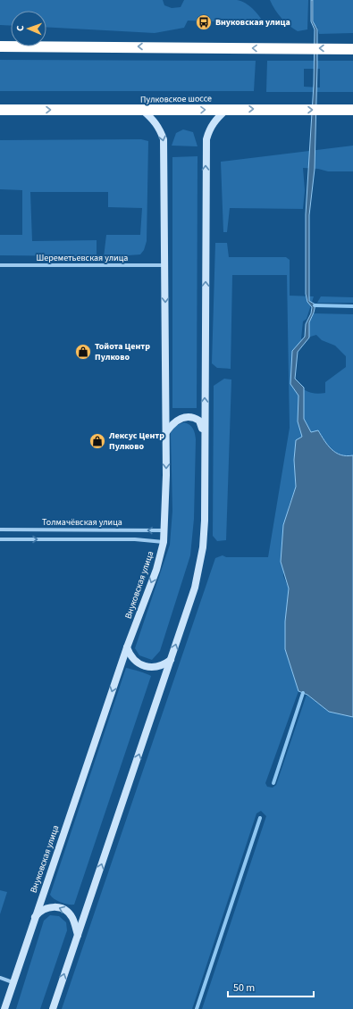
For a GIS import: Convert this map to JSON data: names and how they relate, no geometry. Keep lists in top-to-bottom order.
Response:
{
  "streets": {
    "highway": ["Пулковское шоссе"],
    "street": ["Шереметьевская улица", "Толмачёвская улица", "Внуковская улица"]
  },
  "crossings": [
    ["Пулковское шоссе", "Внуковская улица"],
    ["Шереметьевская улица", "Внуковская улица"],
    ["Толмачёвская улица", "Внуковская улица"]
  ],
  "places": {
    "bus stop": ["Внуковская улица"],
    "shop": ["Тойота Центр Пулково", "Лексус Центр Пулково"]
  },
  "scale_bar": "50 m",
  "north": "left"
}
